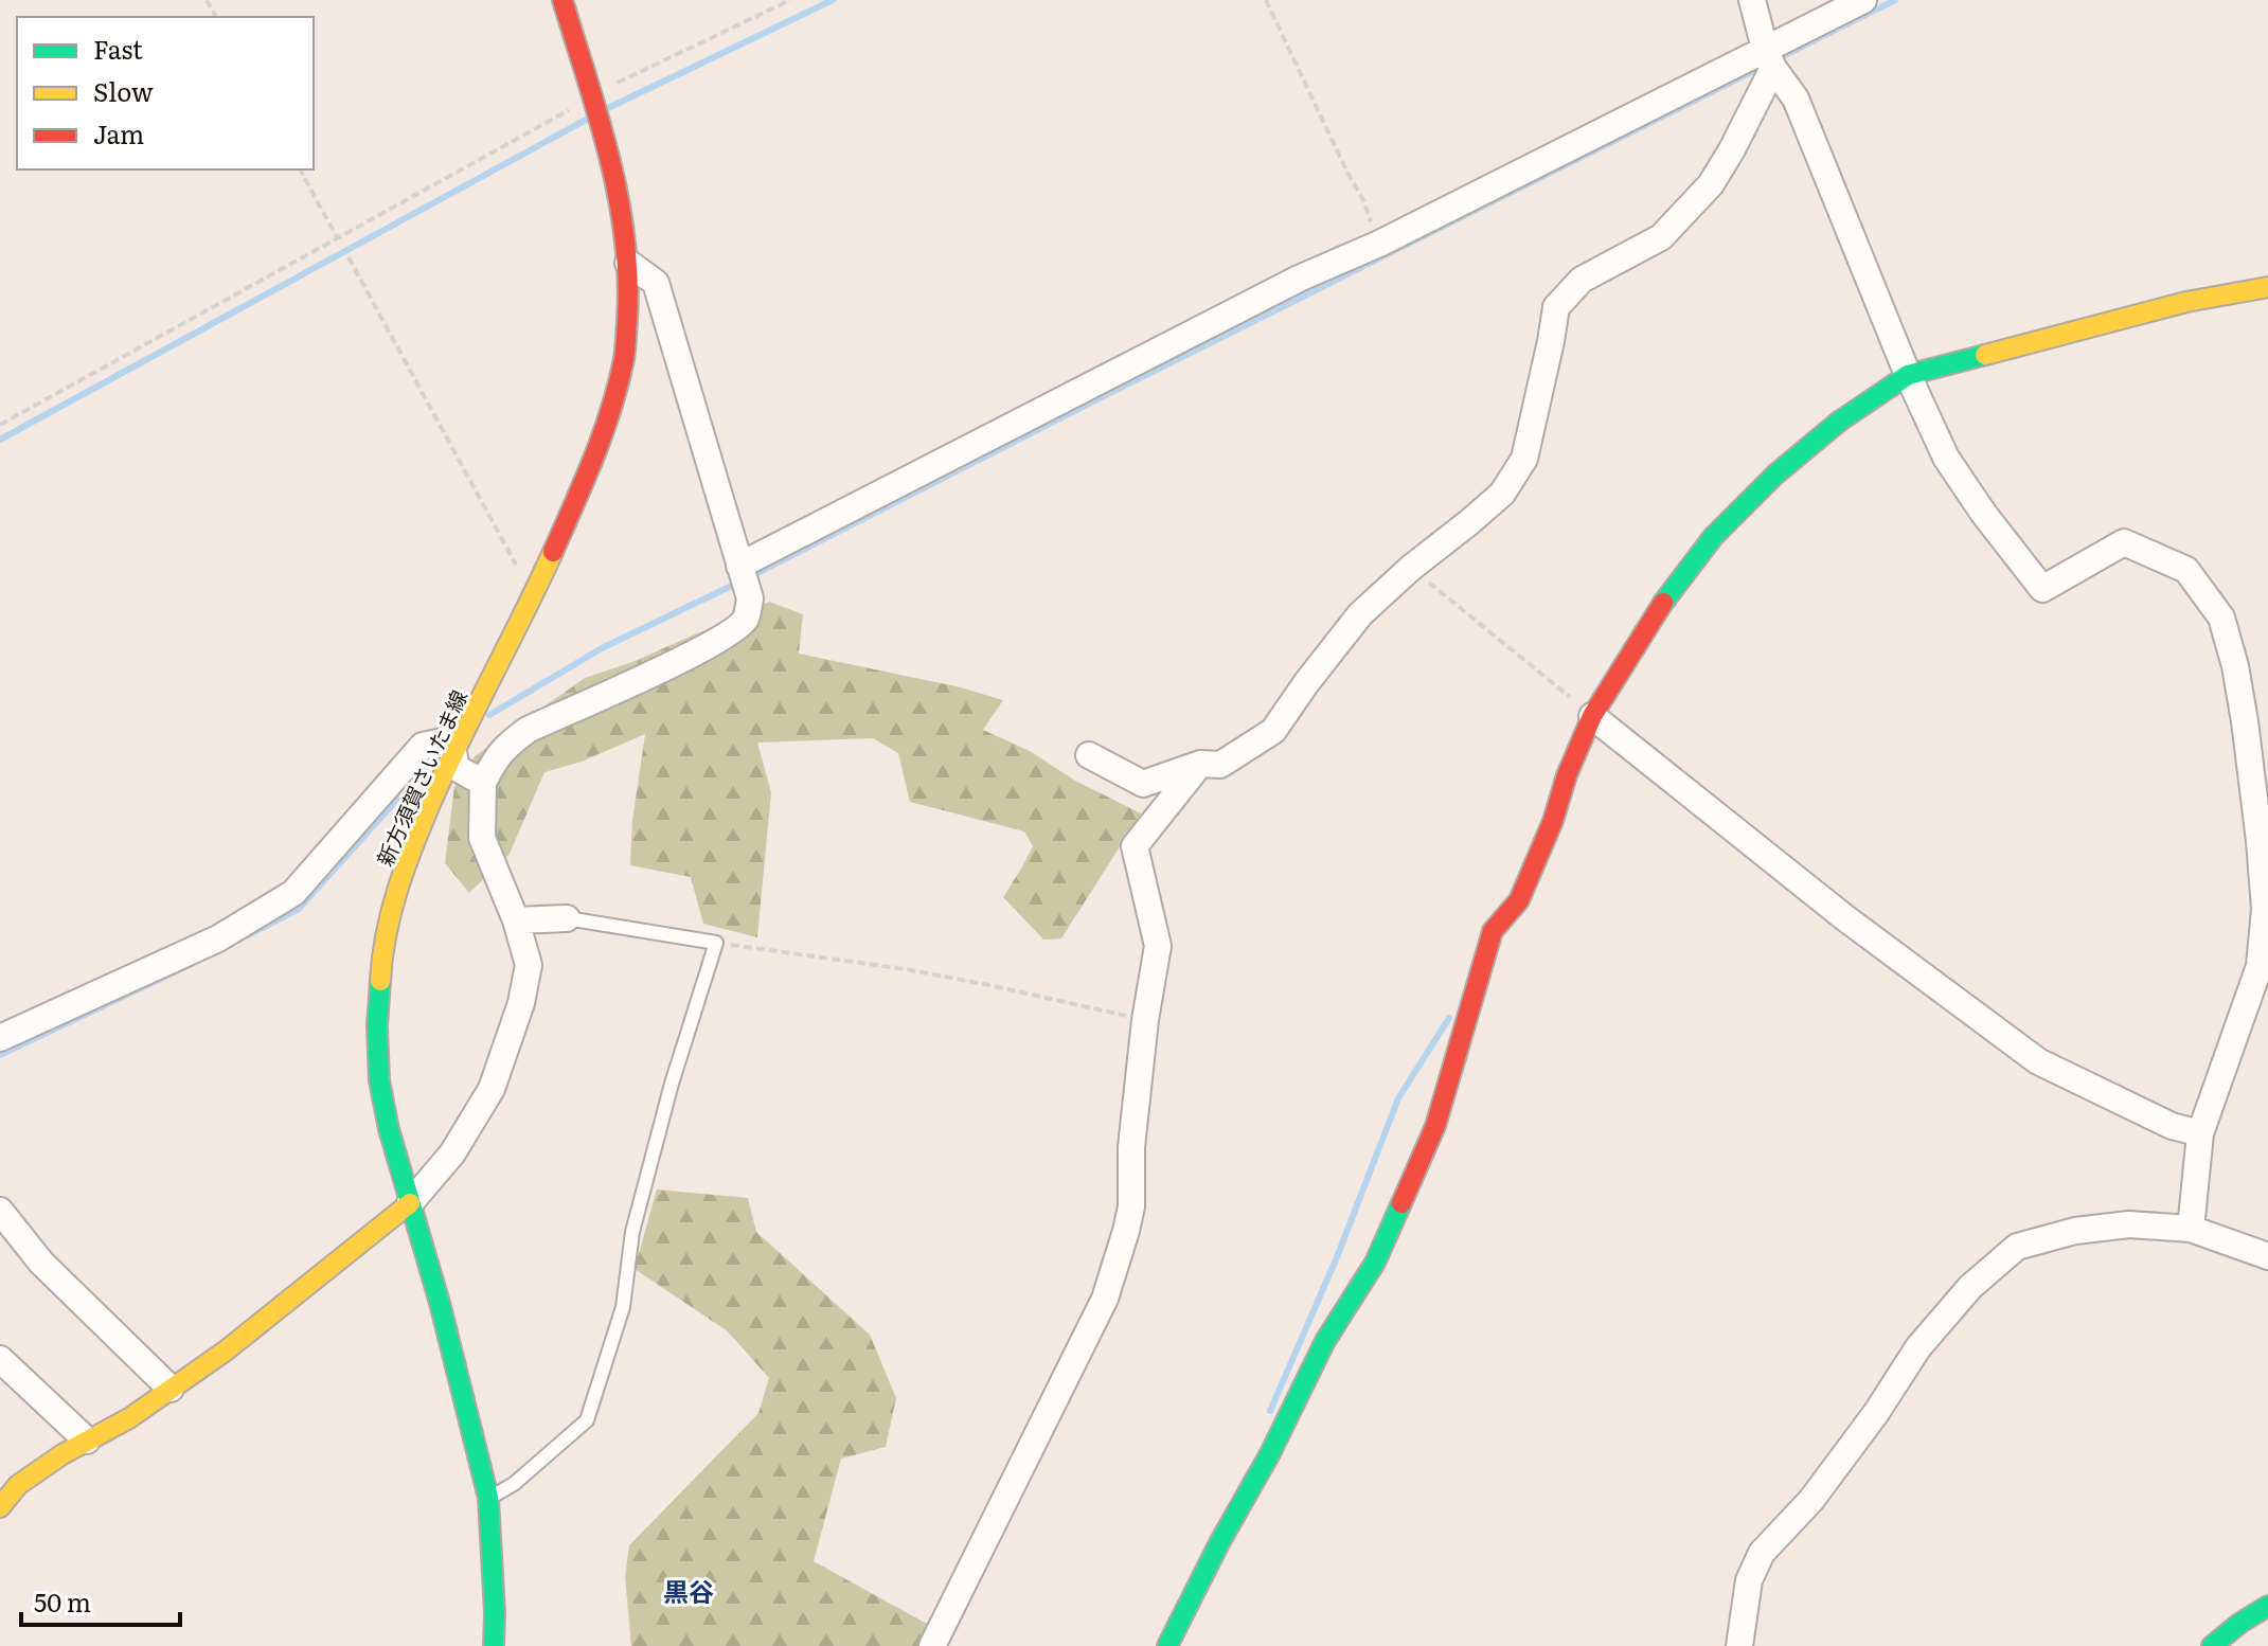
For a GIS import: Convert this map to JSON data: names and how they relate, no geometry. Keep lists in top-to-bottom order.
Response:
{
  "streets": {
    "street": ["新方須賀さいたま線"]
  },
  "districts": ["黒谷"],
  "legend": ["Fast", "Slow", "Jam"],
  "scale_bar": "50 m"
}
